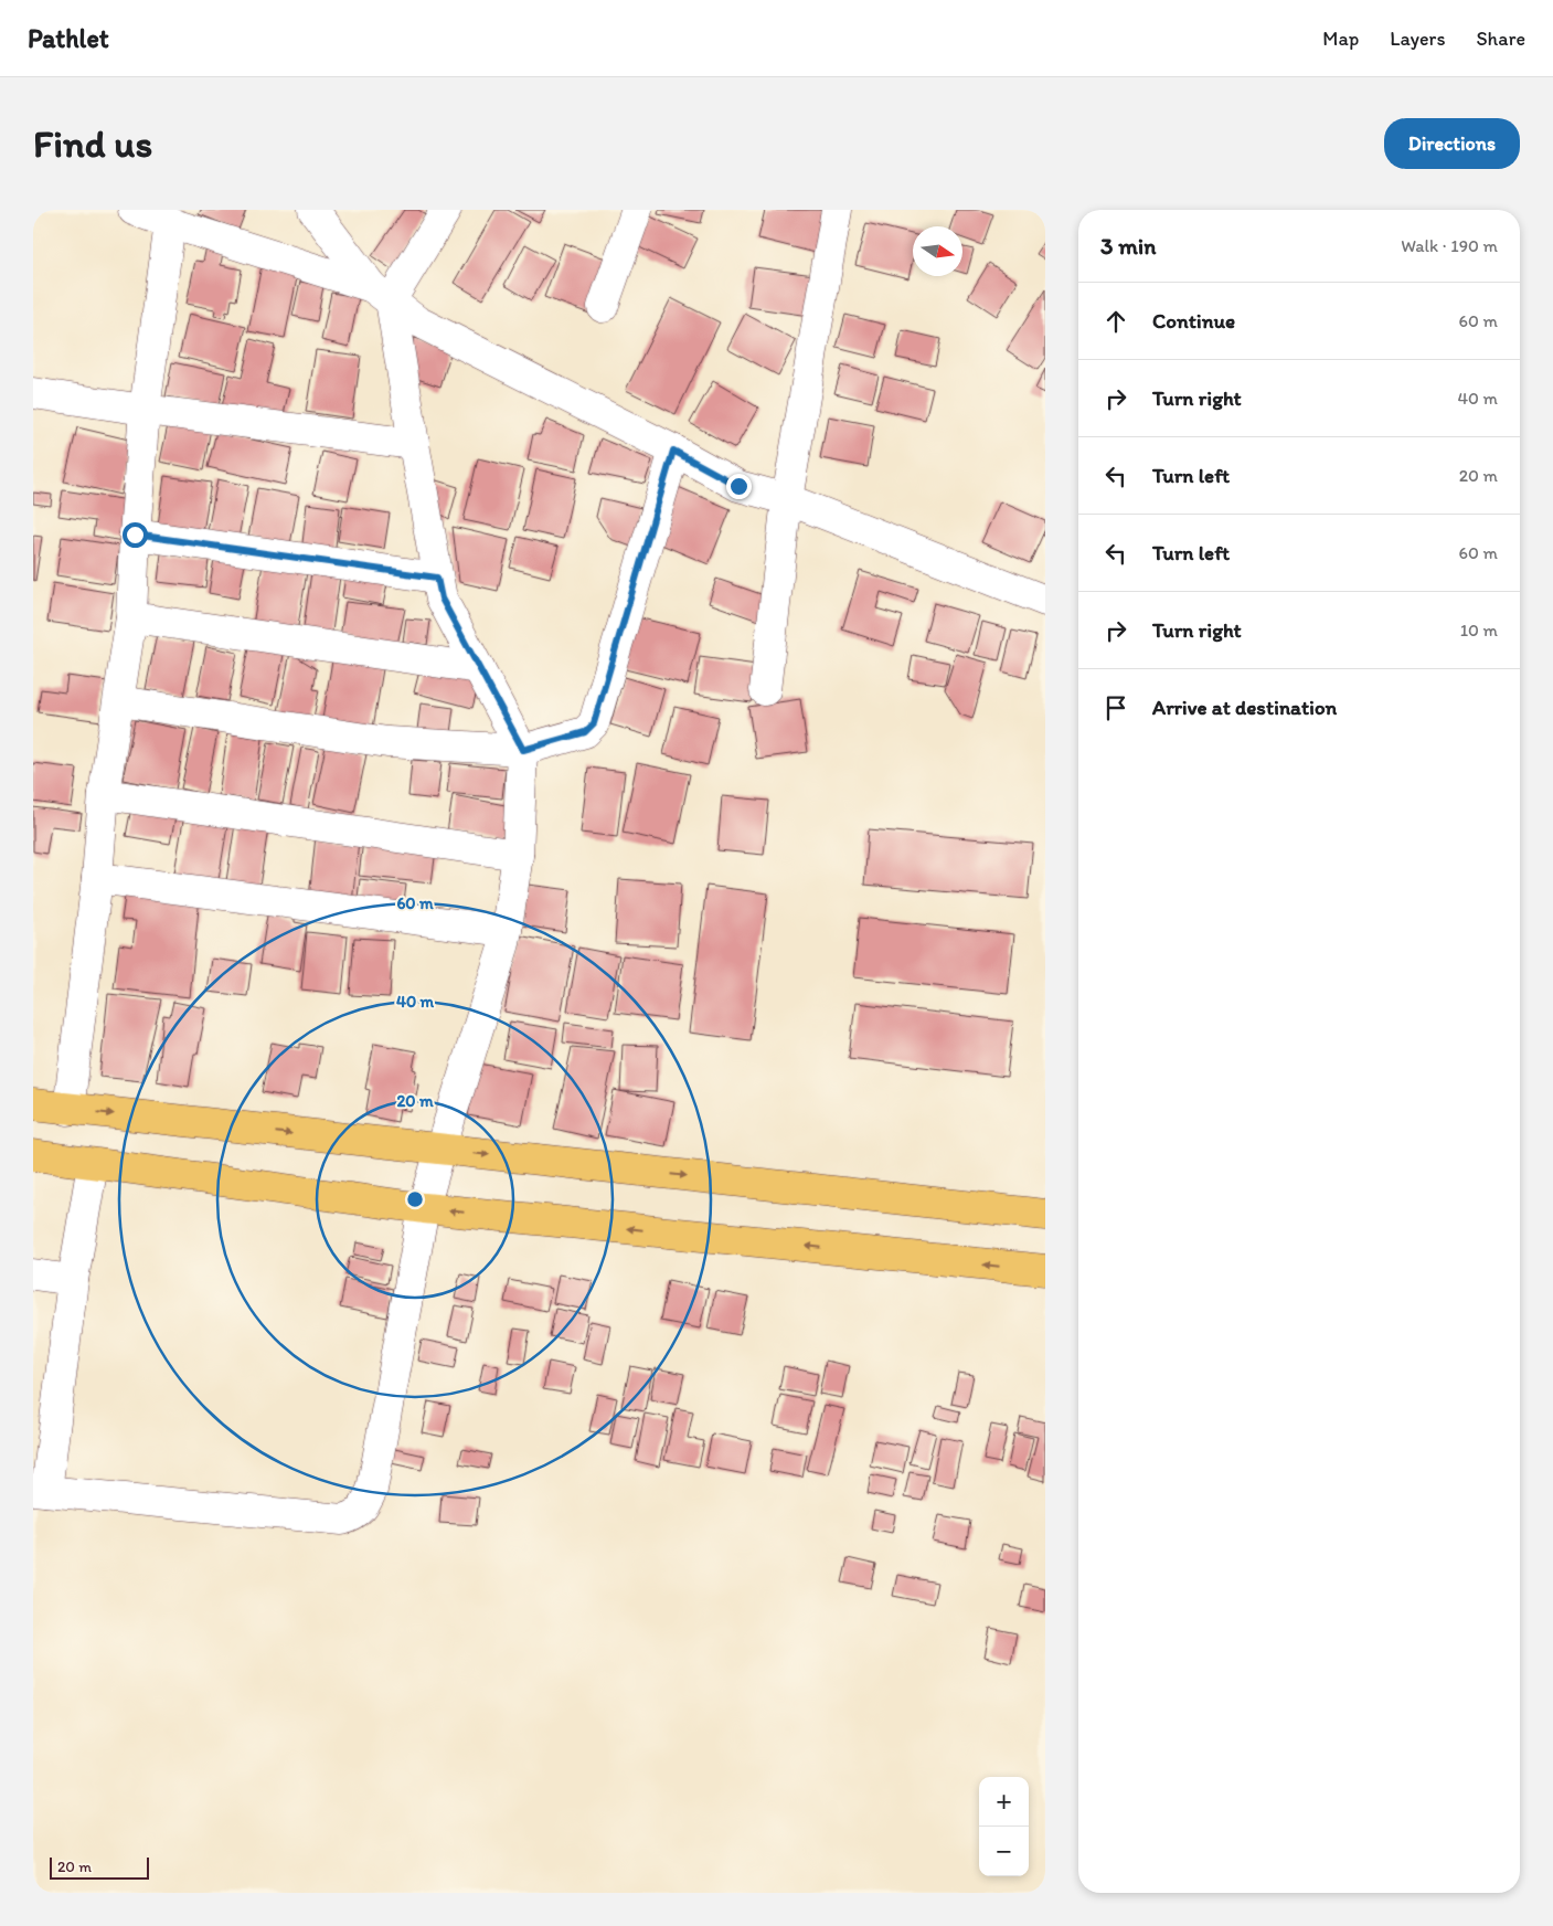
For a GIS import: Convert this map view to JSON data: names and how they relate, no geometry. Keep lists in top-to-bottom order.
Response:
{
  "scale_bar": "20 m",
  "north": "right",
  "page": {
    "header": "Pathlet",
    "nav": ["Map", "Layers", "Share"],
    "buttons": "Directions",
    "title": "Find us",
    "heading": ["3 min", "Walk · 190 m"],
    "list": [
      ["Continue", "60 m"],
      ["Turn right", "40 m"],
      ["Turn left", "20 m"],
      ["Turn left", "60 m"],
      ["Turn right", "10 m"],
      "Arrive at destination"
    ],
    "map_buttons": ["+", "−"],
    "scale": "20 m"
  },
  "rings": ["60 m", "40 m", "20 m"]
}
